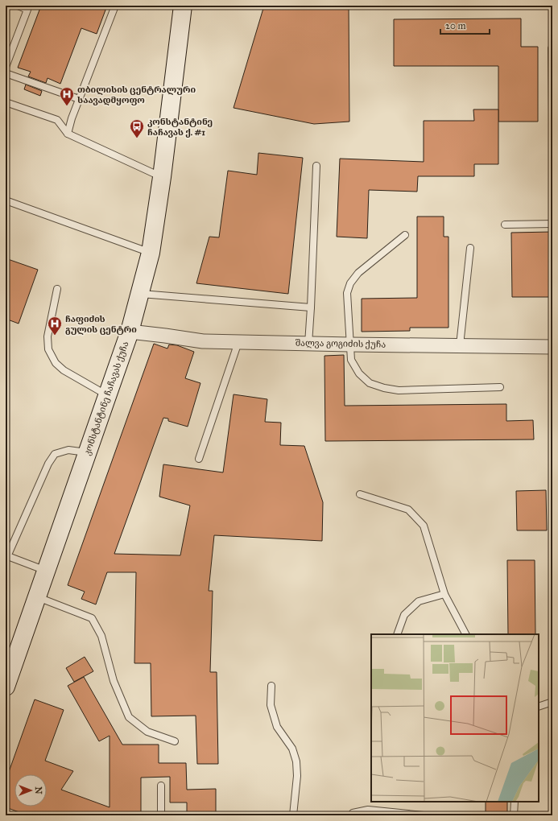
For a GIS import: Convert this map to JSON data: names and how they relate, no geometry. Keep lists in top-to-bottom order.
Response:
{
  "streets": {
    "street": ["შალვა გოგიძის ქუჩა", "კონსტანტინე ჩაჩავას ქუჩა"]
  },
  "crossings": [
    ["შალვა გოგიძის ქუჩა", "კონსტანტინე ჩაჩავას ქუჩა"]
  ],
  "places": {
    "hospital": ["თბილისის ცენტრალური საავადმყოფო", "ჩაფიძის გულის ცენტრი"],
    "bus stop": ["კონსტანტინე ჩაჩავას ქ. #1"]
  },
  "scale_bar": "20 m",
  "north": "right"
}
